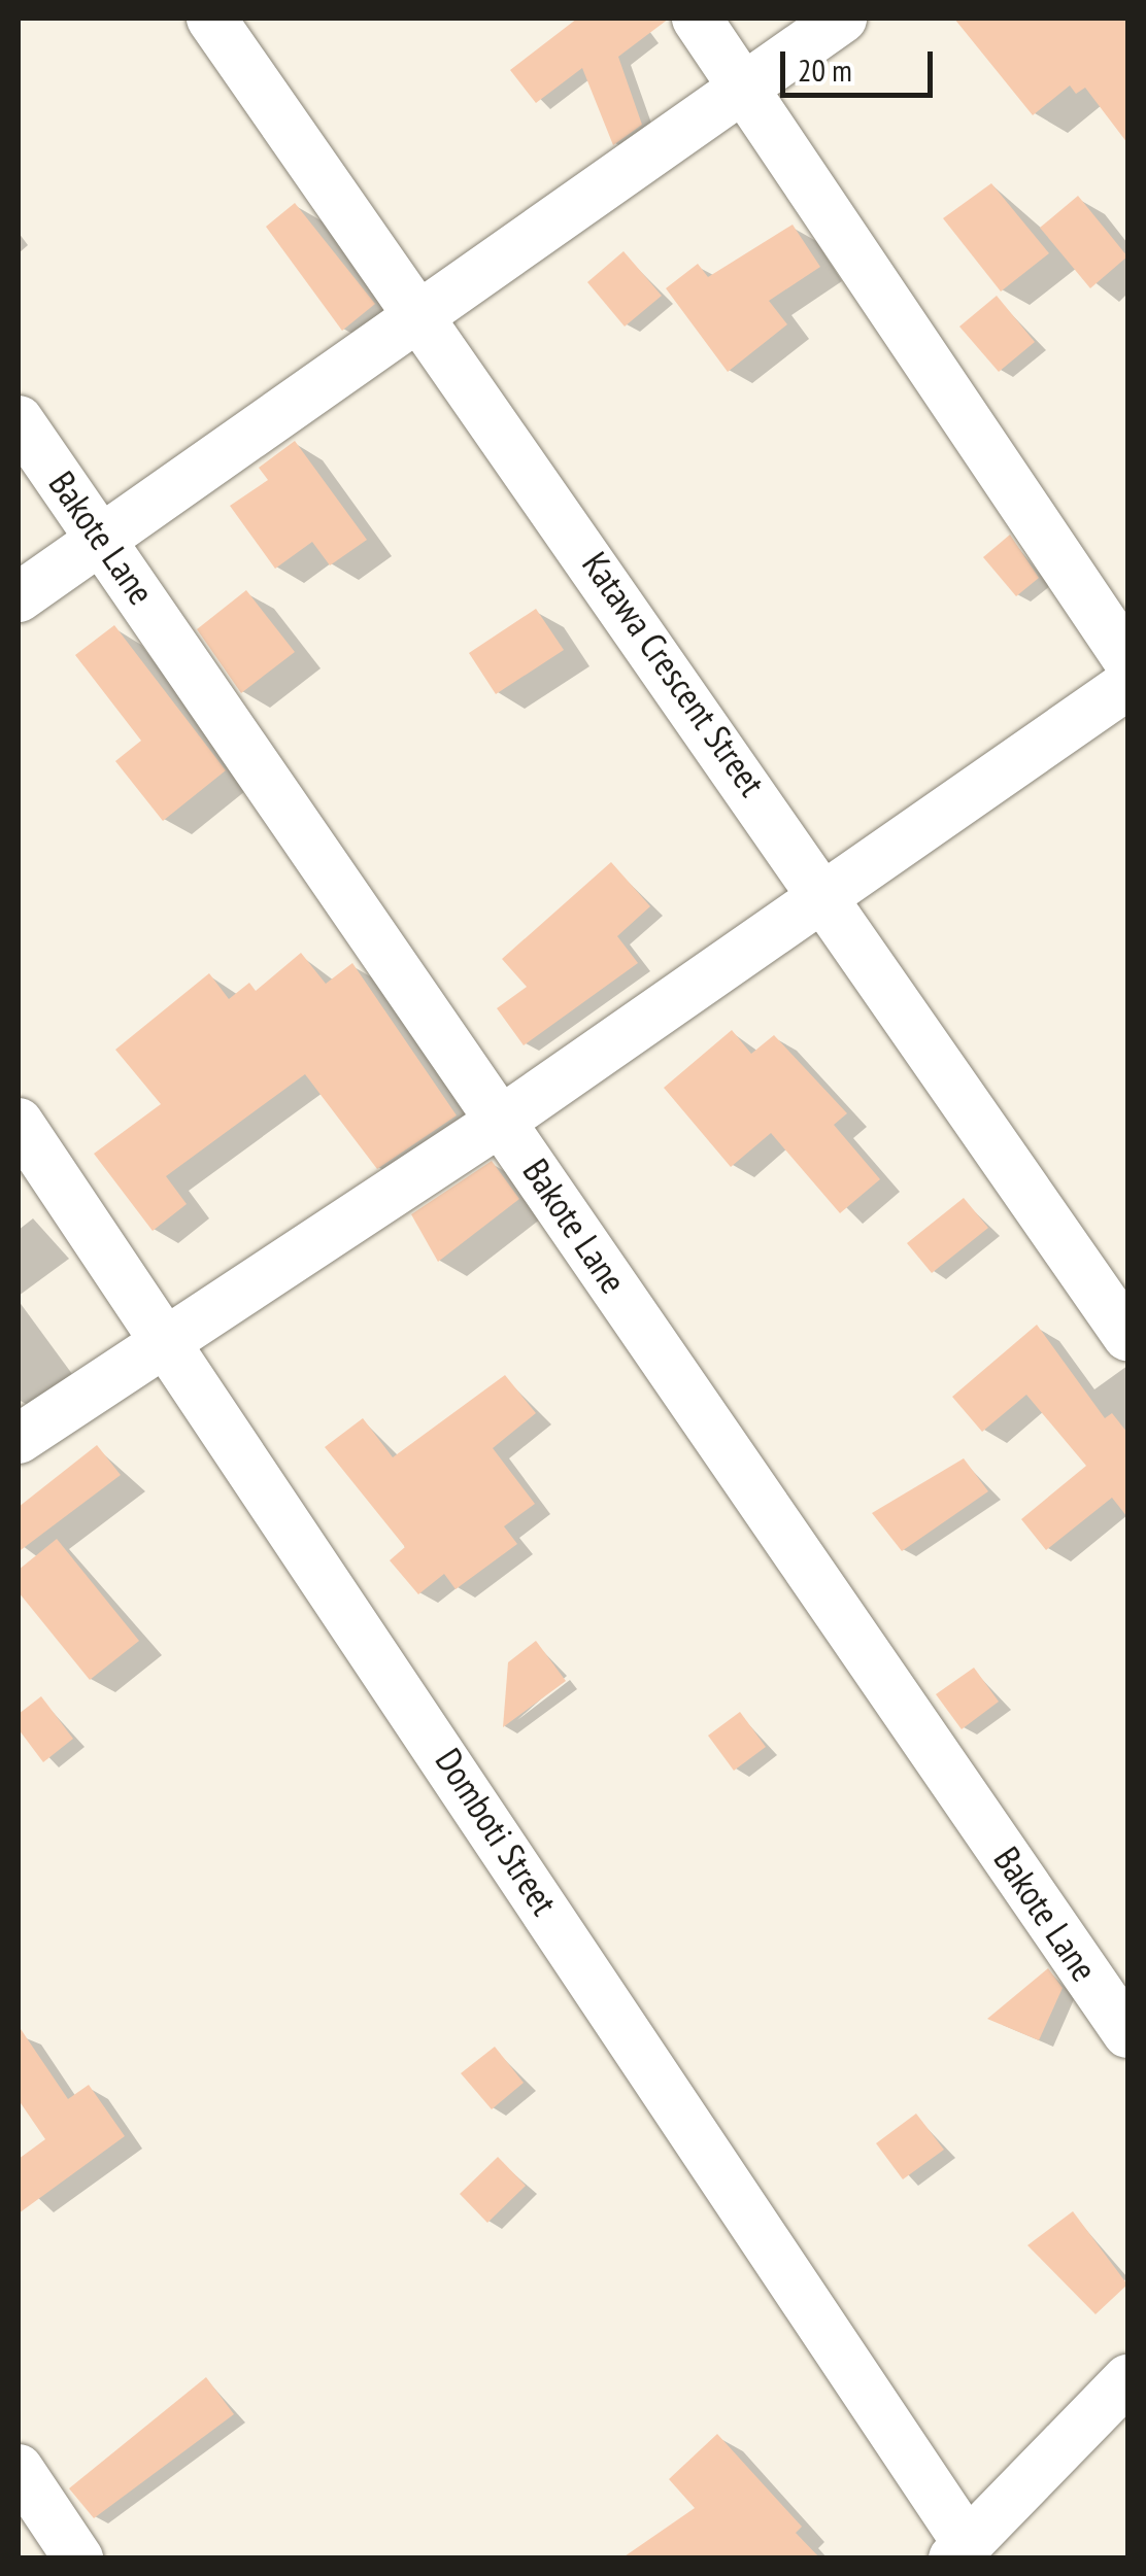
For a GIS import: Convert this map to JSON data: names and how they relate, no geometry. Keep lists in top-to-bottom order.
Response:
{
  "streets": {
    "street": ["Bakote Lane", "Katawa Crescent Street", "Domboti Street"]
  },
  "scale_bar": "20 m"
}
